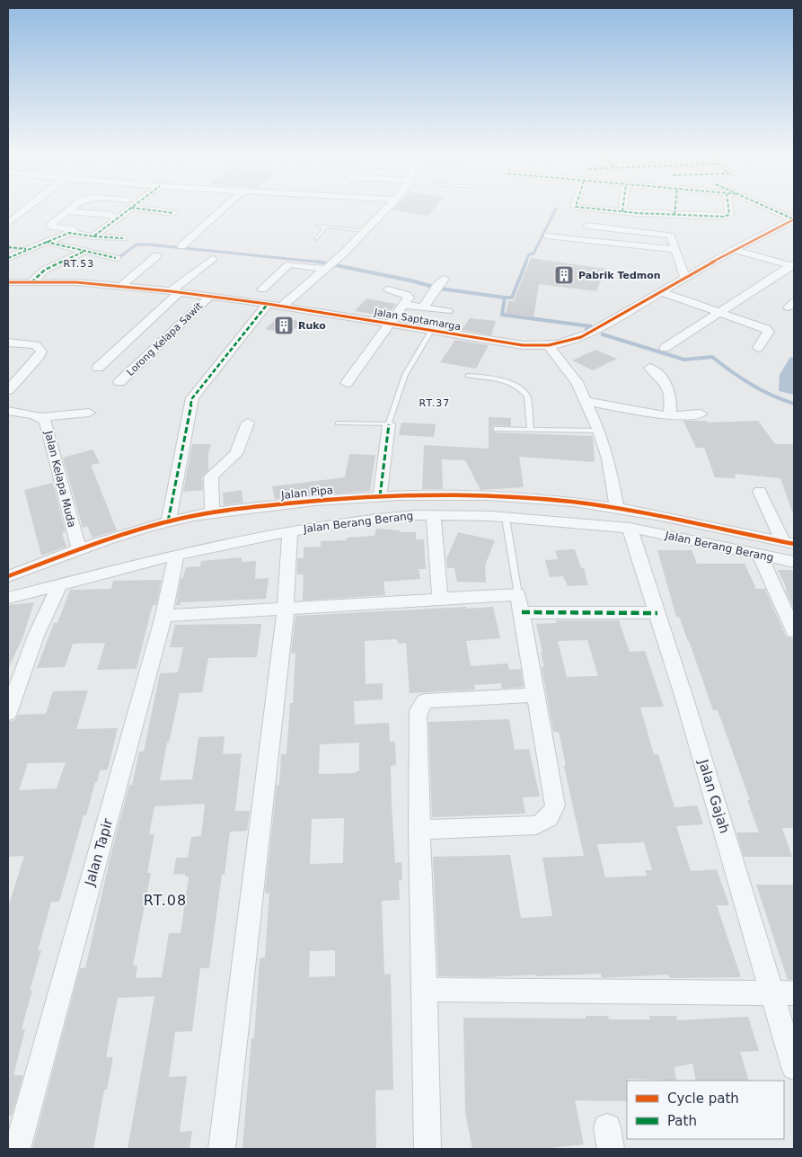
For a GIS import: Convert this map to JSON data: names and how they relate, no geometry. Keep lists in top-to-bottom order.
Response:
{
  "streets": {
    "street": [
      "Jalan Saptamarga",
      "Lorong Kelapa Sawit",
      "Jalan Kelapa Muda",
      "Jalan Pipa",
      "Jalan Berang Berang",
      "Jalan Gajah",
      "Jalan Tapir"
    ]
  },
  "crossings": [
    ["Jalan Saptamarga", "Lorong Kelapa Sawit"],
    ["Jalan Kelapa Muda", "Jalan Pipa"],
    ["Jalan Berang Berang", "Jalan Gajah"],
    ["Jalan Berang Berang", "Jalan Tapir"]
  ],
  "districts": ["RT.53", "RT.37", "RT.08"],
  "places": {
    "building": ["Pabrik Tedmon", "Ruko"]
  },
  "legend": ["Cycle path", "Path"]
}
